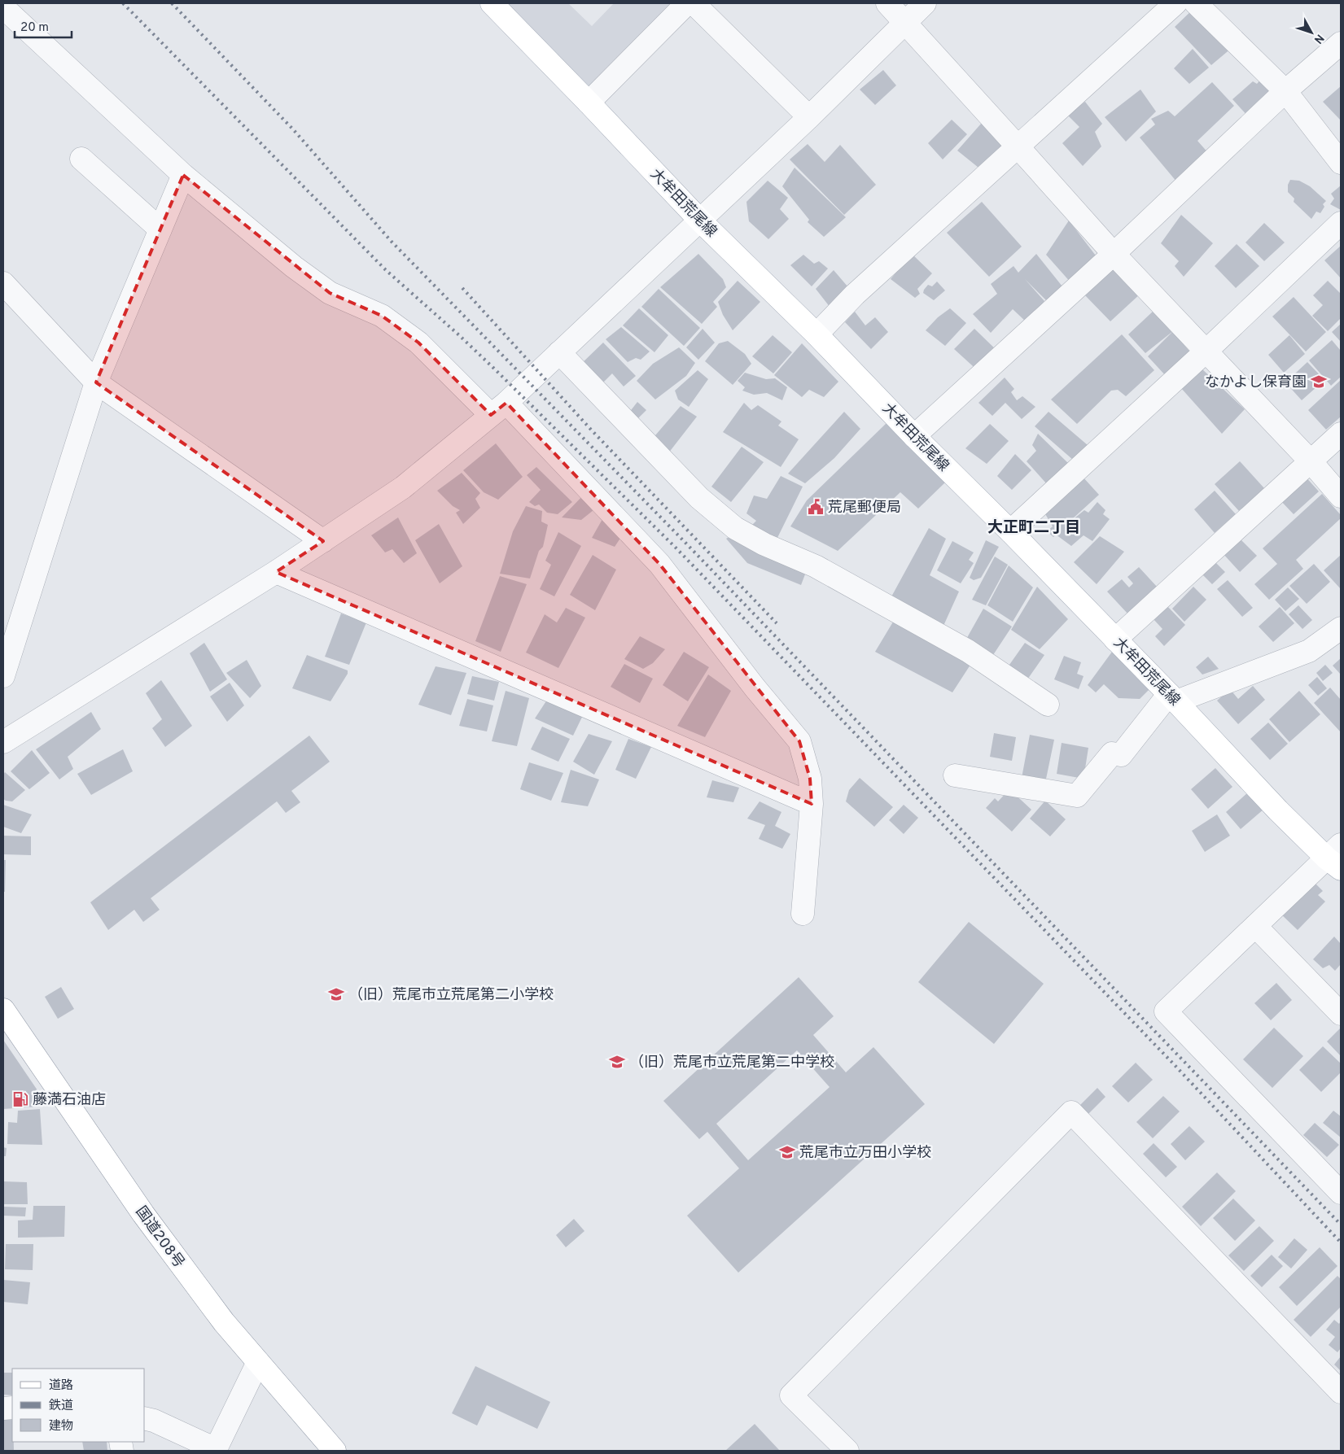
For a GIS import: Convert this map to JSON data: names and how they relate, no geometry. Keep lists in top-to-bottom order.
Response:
{
  "streets": {
    "main road": ["大牟田荒尾線", "国道208号"]
  },
  "districts": ["大正町二丁目"],
  "places": {
    "school or university": [
      "なかよし保育園",
      "（旧）荒尾市立荒尾第二小学校",
      "（旧）荒尾市立荒尾第二中学校",
      "荒尾市立万田小学校"
    ],
    "public building": ["荒尾郵便局"],
    "fuel station": ["藤満石油店"]
  },
  "legend": ["道路", "鉄道", "建物"],
  "scale_bar": "20 m",
  "north": "bottom right"
}
